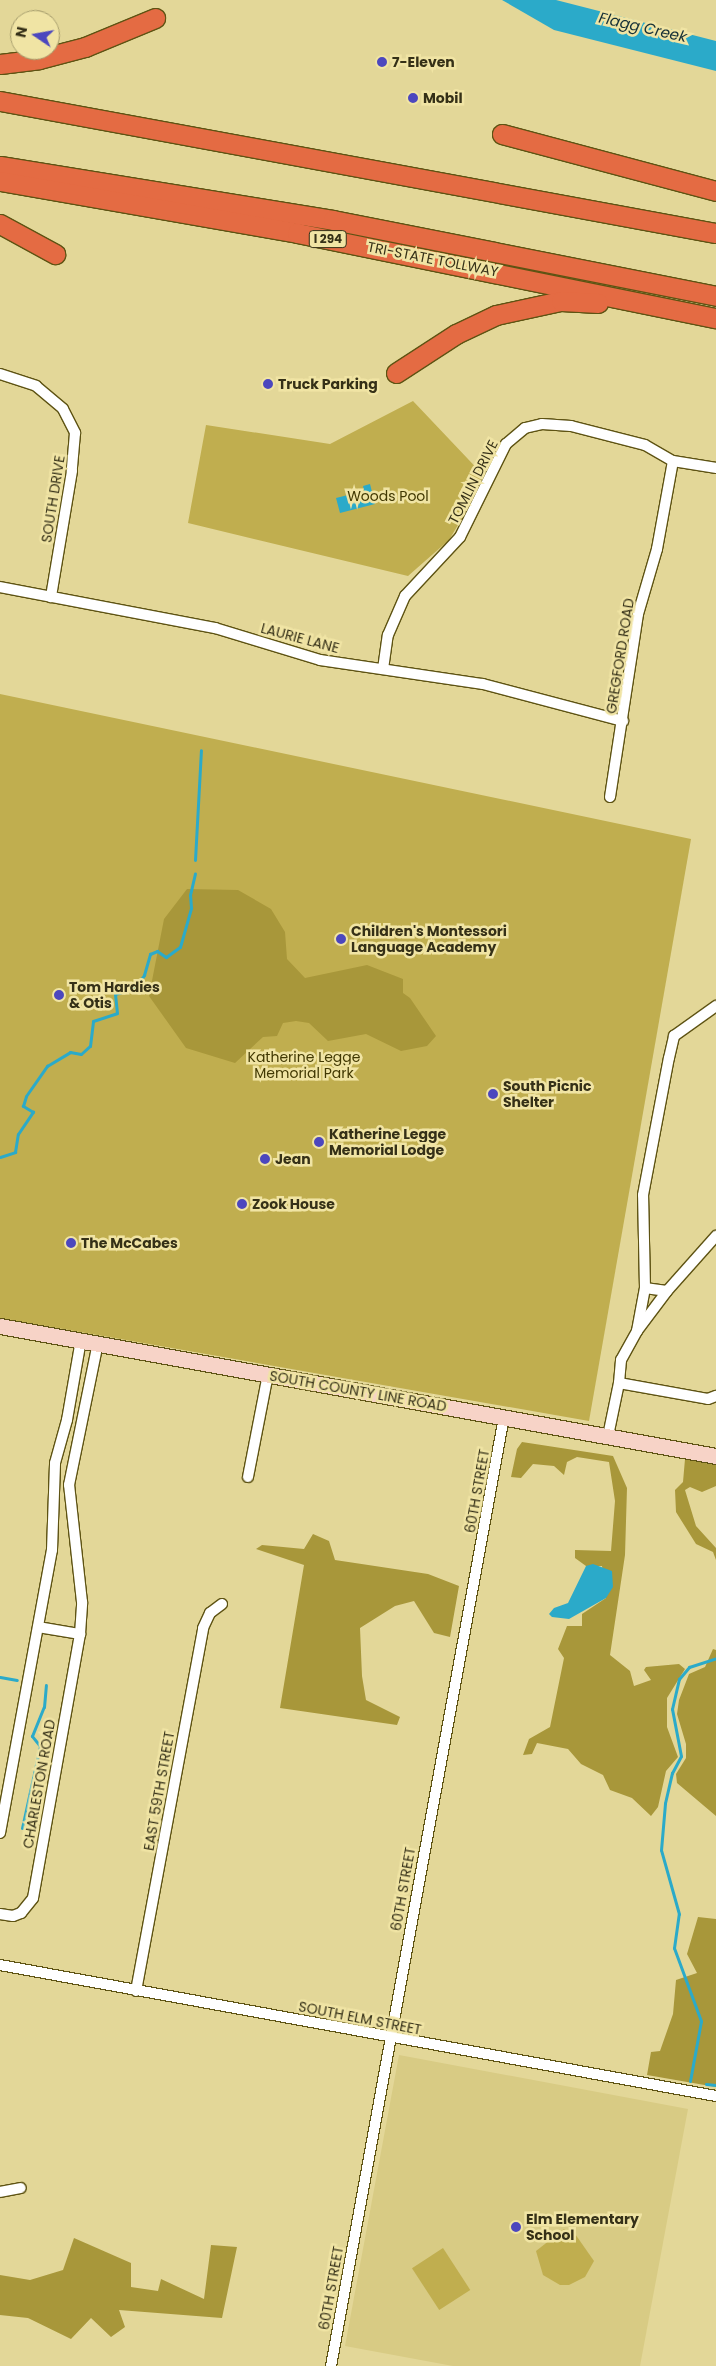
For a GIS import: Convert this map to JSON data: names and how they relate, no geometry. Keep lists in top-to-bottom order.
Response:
{
  "streets": {
    "highway": ["I 294", "TRI-STATE TOLLWAY"],
    "main road": ["SOUTH COUNTY LINE ROAD"],
    "street": [
      "TOMLIN DRIVE",
      "SOUTH DRIVE",
      "LAURIE LANE",
      "GREGFORD ROAD",
      "60TH STREET",
      "CHARLESTON ROAD",
      "EAST 59TH STREET",
      "SOUTH ELM STREET"
    ]
  },
  "crossings": [
    ["TOMLIN DRIVE", "LAURIE LANE"],
    ["TOMLIN DRIVE", "GREGFORD ROAD"],
    ["SOUTH DRIVE", "LAURIE LANE"],
    ["LAURIE LANE", "GREGFORD ROAD"],
    ["SOUTH COUNTY LINE ROAD", "60TH STREET"],
    ["SOUTH COUNTY LINE ROAD", "CHARLESTON ROAD"],
    ["60TH STREET", "SOUTH ELM STREET"],
    ["EAST 59TH STREET", "SOUTH ELM STREET"]
  ],
  "water": ["Flagg Creek"],
  "parks": ["Woods Pool", "Katherine Legge Memorial Park"],
  "places": [
    "7-Eleven",
    "Mobil",
    "Truck Parking",
    "Children's Montessori Language Academy",
    "Tom Hardies & Otis",
    "South Picnic Shelter",
    "Katherine Legge Memorial Lodge",
    "Jean",
    "Zook House",
    "The McCabes",
    "Elm Elementary School"
  ],
  "north": "left"
}
